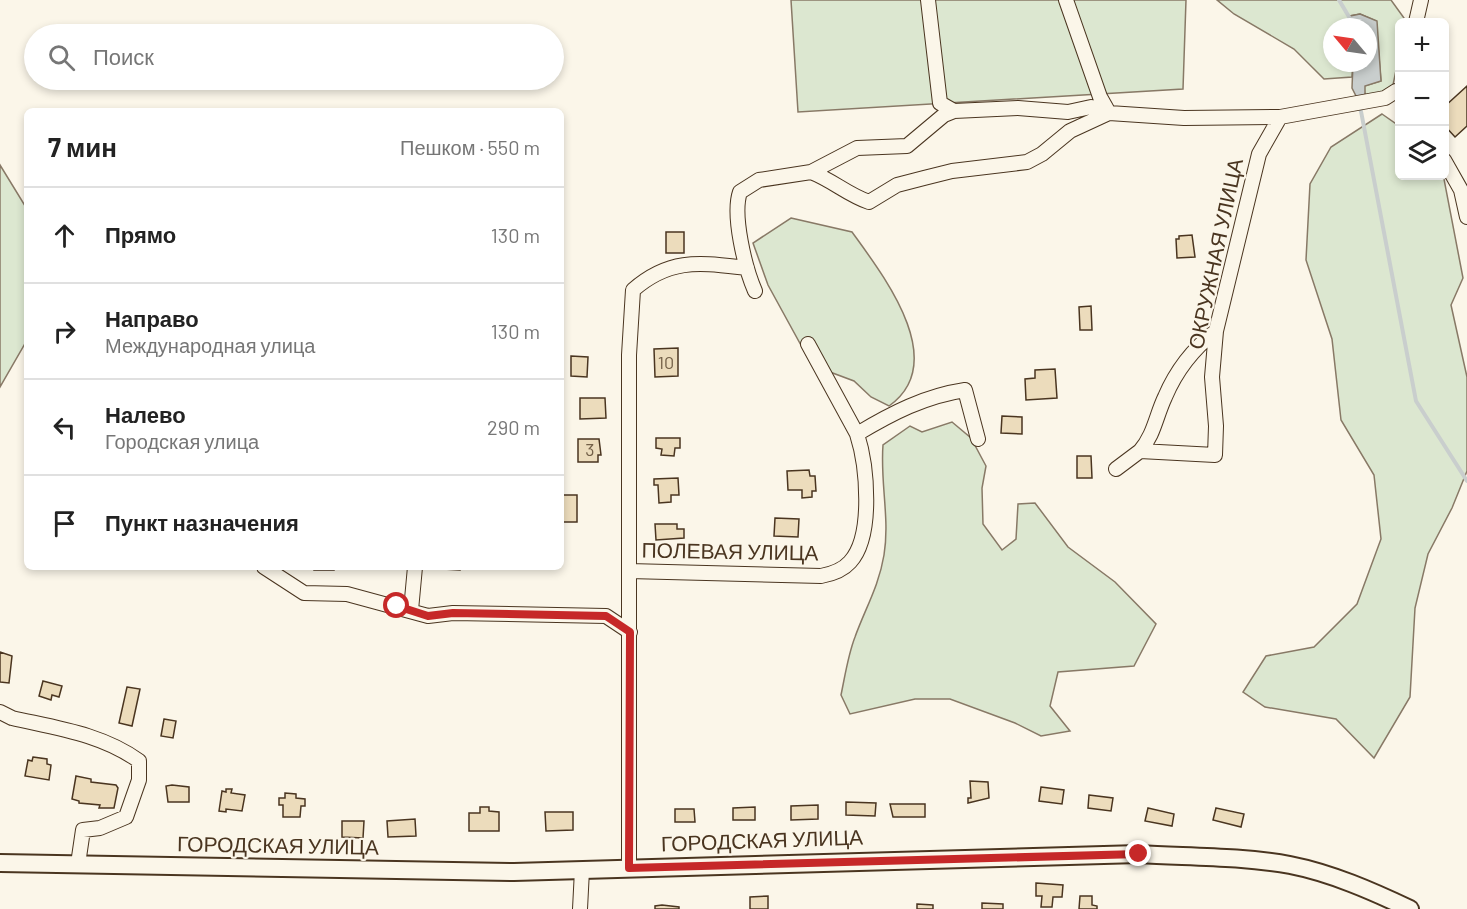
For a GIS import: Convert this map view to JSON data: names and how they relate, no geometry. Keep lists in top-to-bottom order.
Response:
{
  "streets": {
    "main road": ["ГОРОДСКАЯ УЛИЦА"],
    "street": ["ОКРУЖНАЯ УЛИЦА", "ПОЛЕВАЯ УЛИЦА"]
  },
  "house_numbers": ["10", "3"],
  "north": "top left",
  "page": {
    "map_buttons": ["+", "−"],
    "search": "Поиск",
    "heading": ["7 мин", "Пешком · 550 m"],
    "list": [
      ["Прямо", "130 m"],
      ["Направо", "Международная улица", "130 m"],
      ["Налево", "Городская улица", "290 m"],
      "Пункт назначения"
    ]
  }
}
